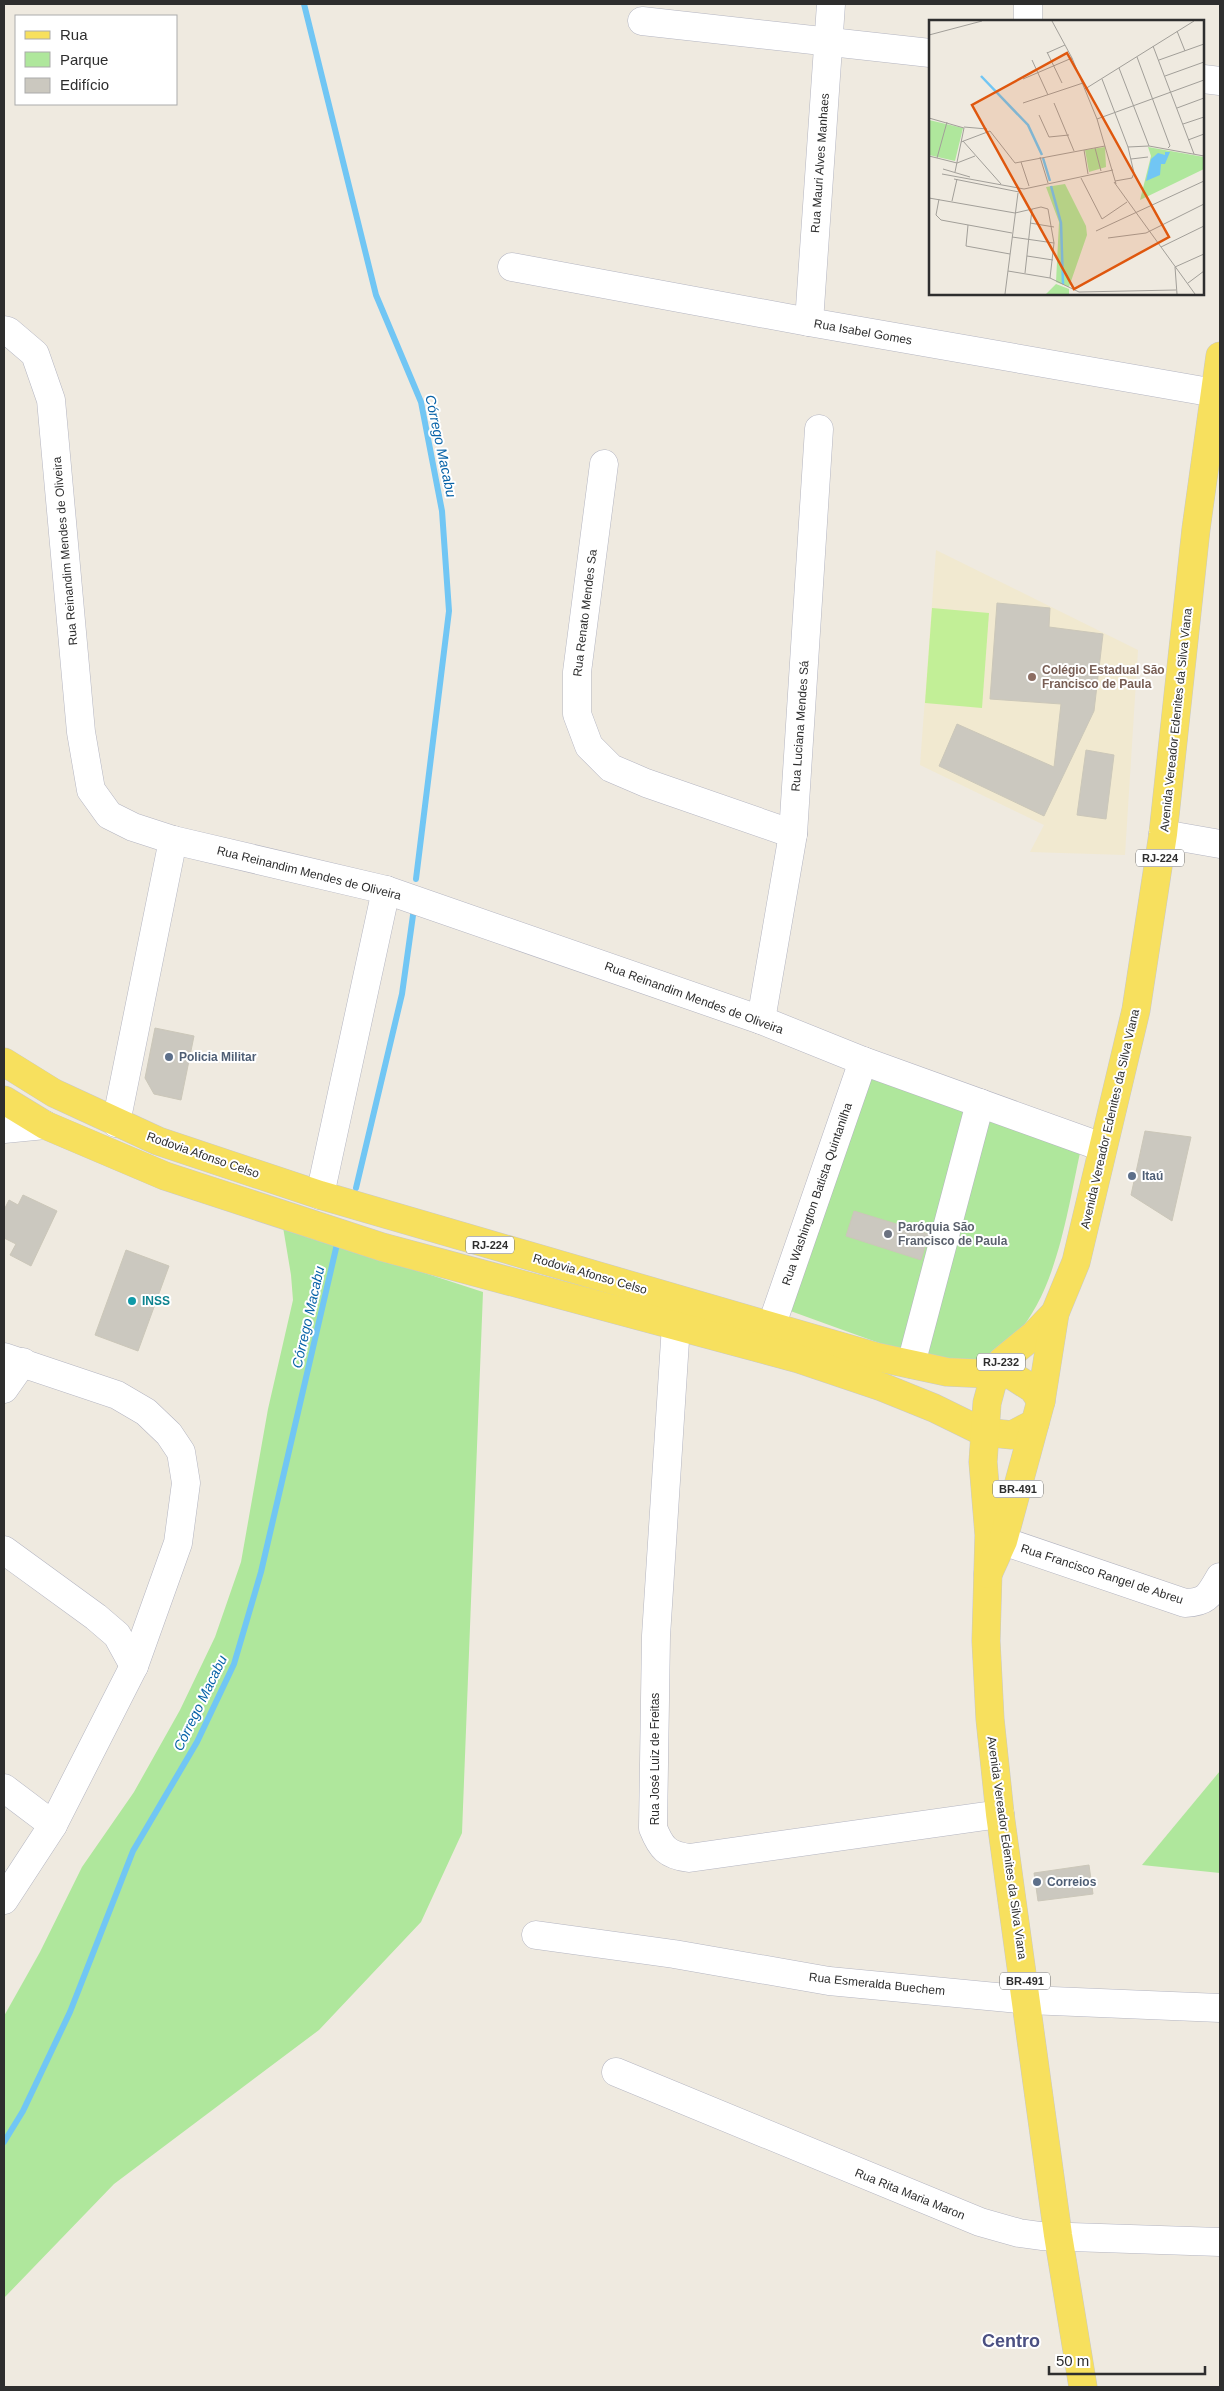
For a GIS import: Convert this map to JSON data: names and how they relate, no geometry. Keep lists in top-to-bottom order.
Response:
{
  "streets": {
    "main road": [
      "Avenida Vereador Edenites da Silva Viana",
      "RJ-224",
      "Rodovia Afonso Celso",
      "RJ-232",
      "BR-491"
    ],
    "street": [
      "Rua Mauri Alves Manhaes",
      "Rua Isabel Gomes",
      "Rua Reinandim Mendes de Oliveira",
      "Rua Renato Mendes Sa",
      "Rua Luciana Mendes Sá",
      "Rua Washington Batista Quintanilha",
      "Rua Francisco Rangel de Abreu",
      "Rua José Luiz de Freitas",
      "Rua Esmeralda Buechem",
      "Rua Rita Maria Maron"
    ]
  },
  "crossings": [
    ["Rua Mauri Alves Manhaes", "Rua Isabel Gomes"],
    ["Rua Isabel Gomes", "Avenida Vereador Edenites da Silva Viana"],
    ["Rua Reinandim Mendes de Oliveira", "Avenida Vereador Edenites da Silva Viana"],
    ["Rua Reinandim Mendes de Oliveira", "Rua Luciana Mendes Sá"],
    ["Rua Reinandim Mendes de Oliveira", "Rua Washington Batista Quintanilha"],
    ["Rua Renato Mendes Sa", "Rua Luciana Mendes Sá"],
    ["Avenida Vereador Edenites da Silva Viana", "RJ-224"],
    ["Avenida Vereador Edenites da Silva Viana", "Rodovia Afonso Celso"],
    ["Avenida Vereador Edenites da Silva Viana", "Rua Francisco Rangel de Abreu"],
    ["Avenida Vereador Edenites da Silva Viana", "Rua José Luiz de Freitas"],
    ["Avenida Vereador Edenites da Silva Viana", "Rua Esmeralda Buechem"],
    ["Avenida Vereador Edenites da Silva Viana", "Rua Rita Maria Maron"],
    ["RJ-224", "Rodovia Afonso Celso"],
    ["RJ-224", "Rua José Luiz de Freitas"],
    ["Rodovia Afonso Celso", "Rua Washington Batista Quintanilha"]
  ],
  "districts": ["Centro"],
  "water": ["Córrego Macabu"],
  "places": [
    "Colégio Estadual São Francisco de Paula",
    "Policia Militar",
    "Itaú",
    "Paróquia São Francisco de Paula",
    "INSS",
    "Correios"
  ],
  "legend": ["Rua", "Parque", "Edifício"],
  "scale_bar": "50 m"
}
